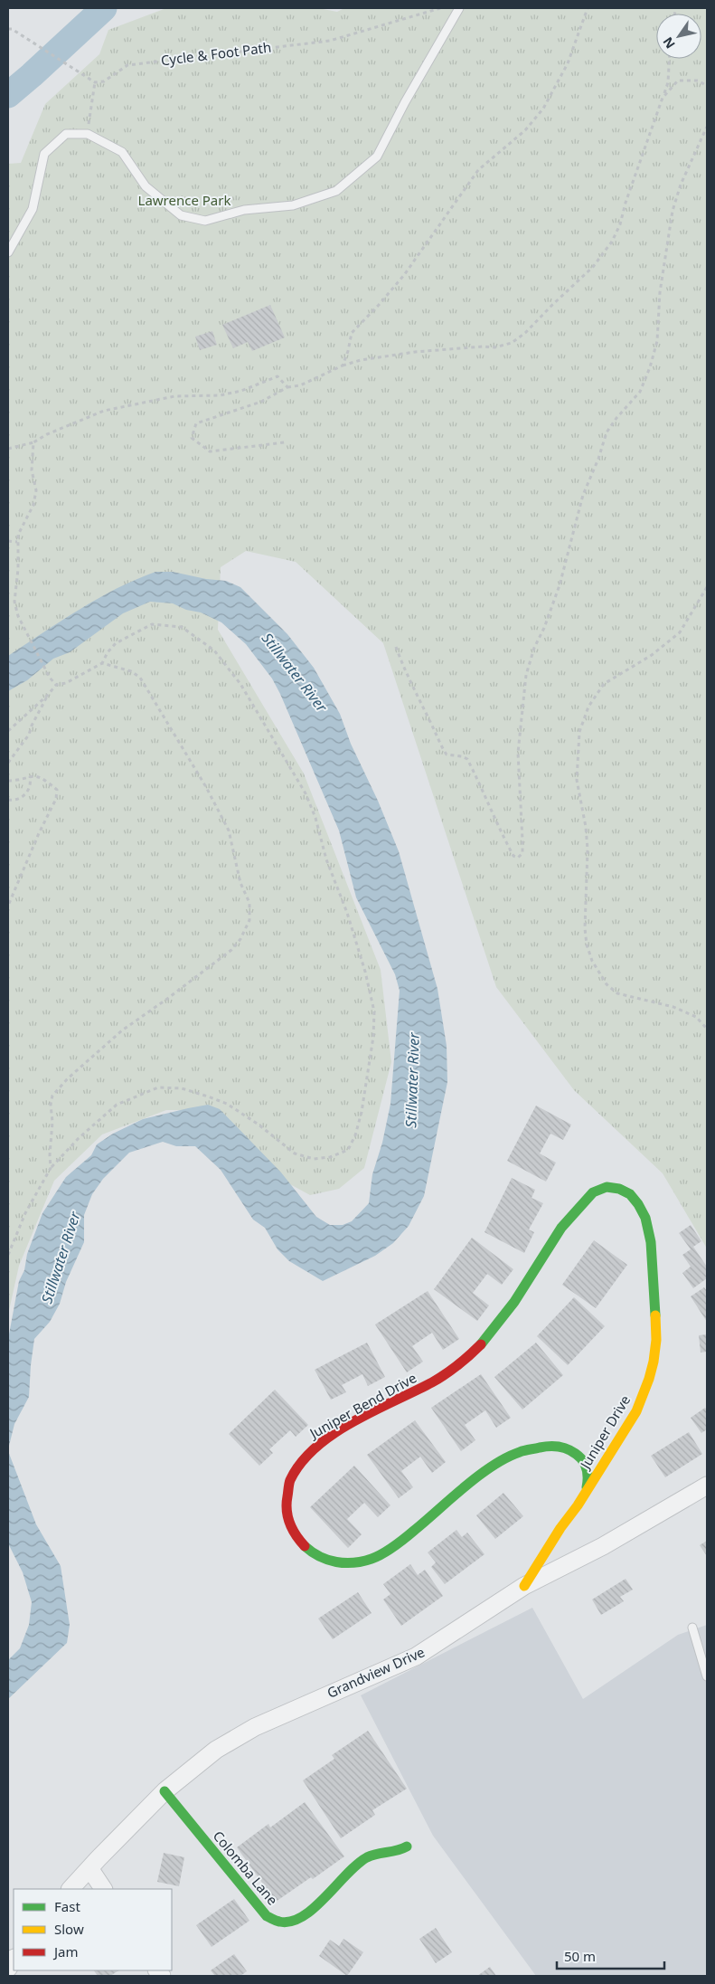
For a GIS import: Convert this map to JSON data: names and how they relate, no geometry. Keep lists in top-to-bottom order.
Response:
{
  "streets": {
    "street": [
      "Juniper Bend Drive",
      "Juniper Drive",
      "Grandview Drive",
      "Colomba Lane"
    ],
    "path": ["Cycle & Foot Path"]
  },
  "crossings": [
    ["Juniper Bend Drive", "Juniper Drive"],
    ["Juniper Drive", "Grandview Drive"],
    ["Grandview Drive", "Colomba Lane"]
  ],
  "water": ["Stillwater River"],
  "parks": ["Lawrence Park"],
  "legend": ["Fast", "Slow", "Jam"],
  "scale_bar": "50 m",
  "north": "bottom left"
}
